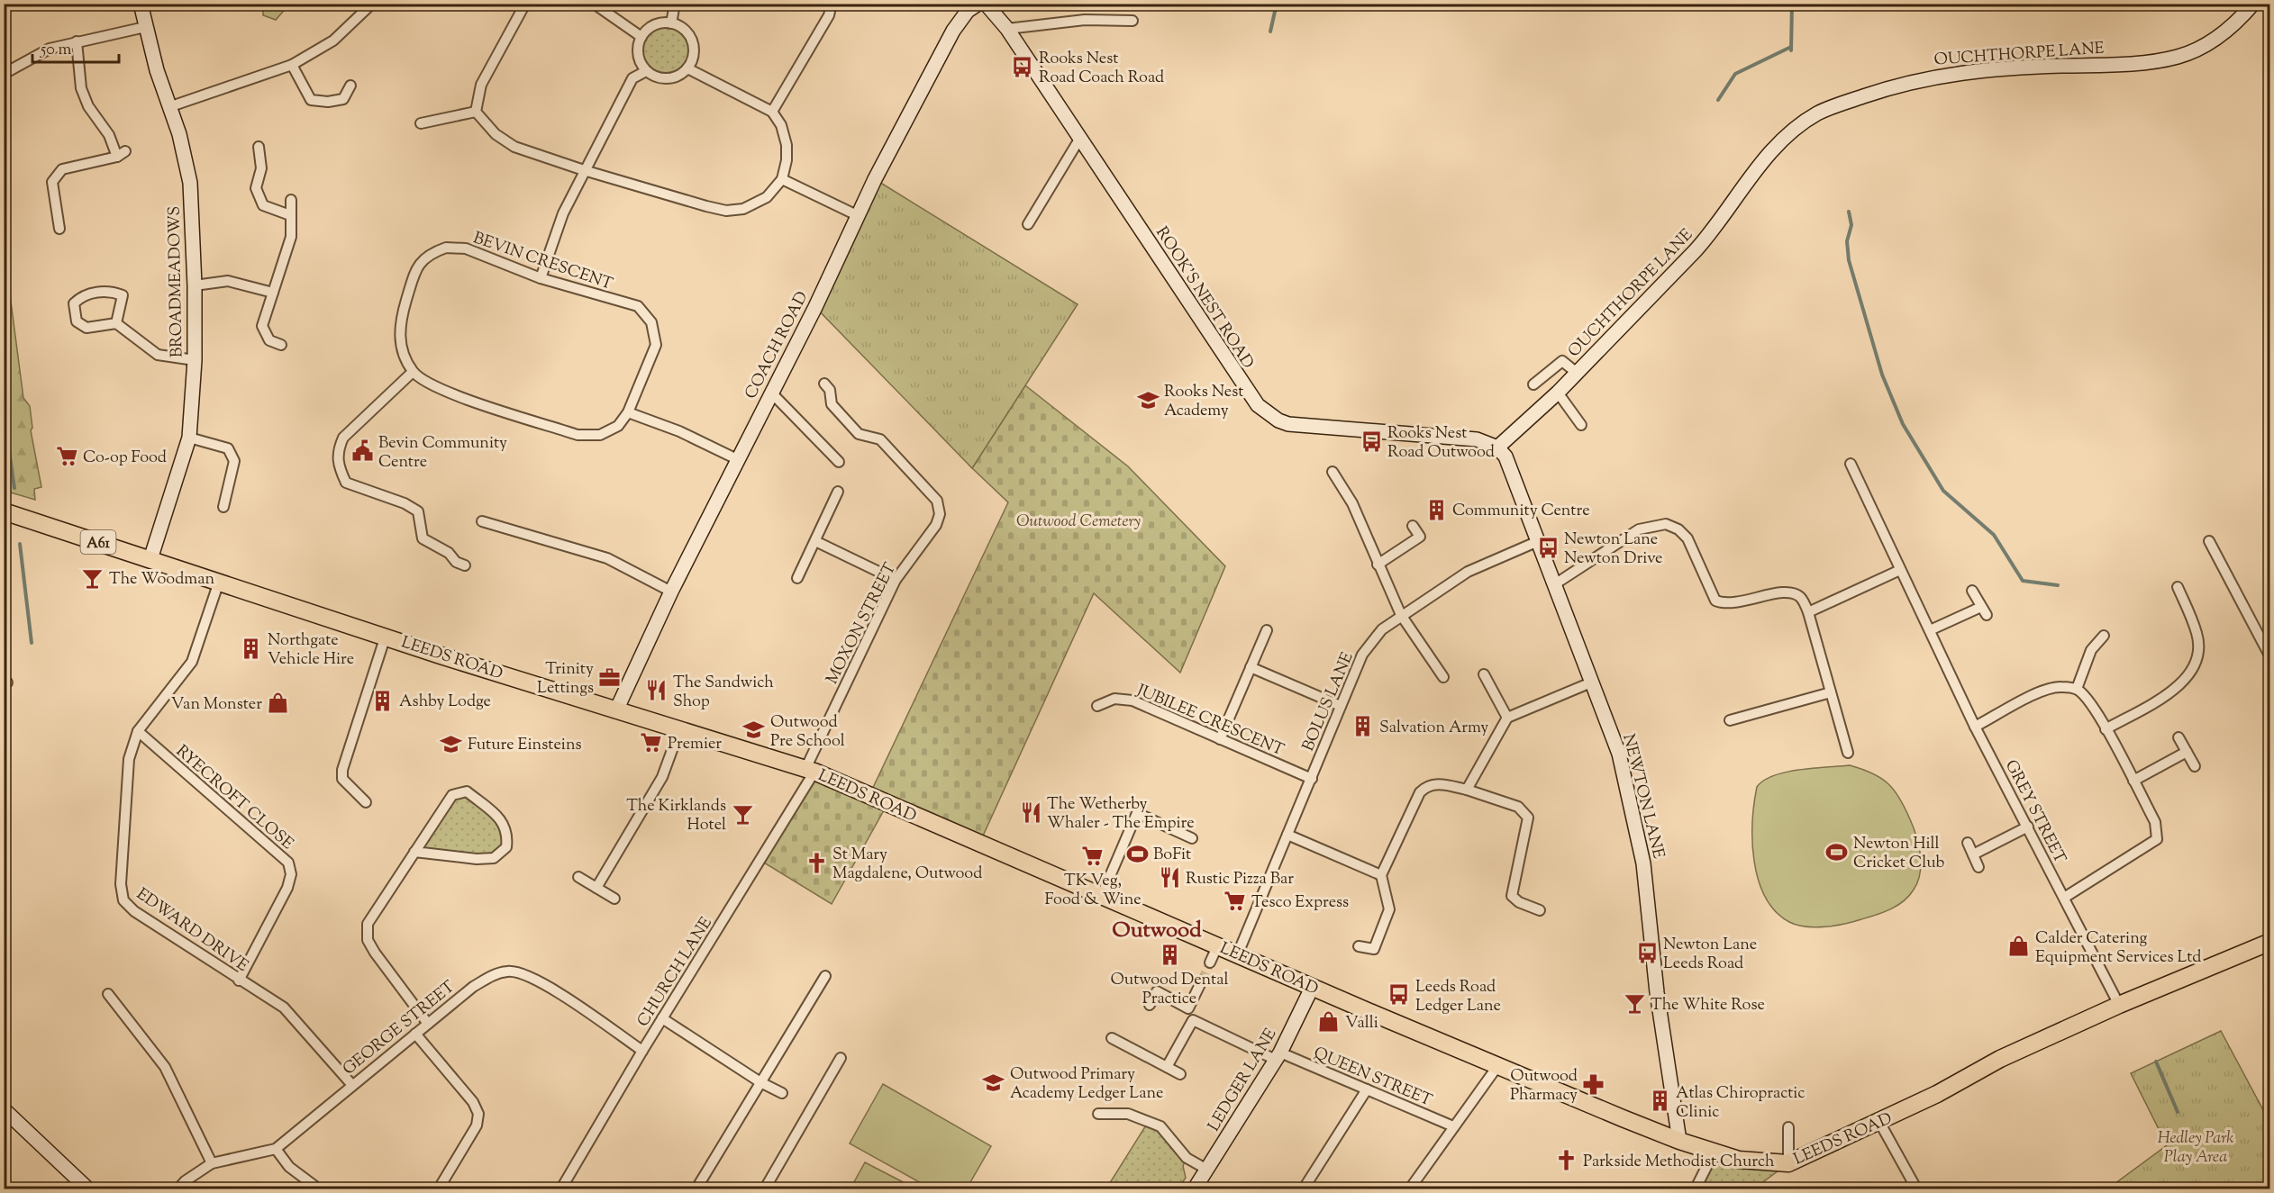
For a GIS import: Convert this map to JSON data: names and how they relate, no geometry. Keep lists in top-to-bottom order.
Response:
{
  "streets": {
    "main road": ["A61", "LEEDS ROAD"],
    "street": [
      "OUCHTHORPE LANE",
      "BEVIN CRESCENT",
      "BROADMEADOWS",
      "ROOK'S NEST ROAD",
      "COACH ROAD",
      "MOXON STREET",
      "BOLUS LANE",
      "JUBILEE CRESCENT",
      "NEWTON LANE",
      "RYECROFT CLOSE",
      "GREY STREET",
      "EDWARD DRIVE",
      "CHURCH LANE",
      "GEORGE STREET",
      "QUEEN STREET",
      "LEDGER LANE"
    ]
  },
  "crossings": [
    ["OUCHTHORPE LANE", "ROOK'S NEST ROAD"],
    ["OUCHTHORPE LANE", "NEWTON LANE"],
    ["BROADMEADOWS", "LEEDS ROAD"],
    ["ROOK'S NEST ROAD", "NEWTON LANE"],
    ["COACH ROAD", "LEEDS ROAD"],
    ["MOXON STREET", "LEEDS ROAD"],
    ["MOXON STREET", "CHURCH LANE"],
    ["LEEDS ROAD", "BOLUS LANE"],
    ["LEEDS ROAD", "NEWTON LANE"],
    ["LEEDS ROAD", "GREY STREET"],
    ["LEEDS ROAD", "EDWARD DRIVE"],
    ["LEEDS ROAD", "CHURCH LANE"],
    ["LEEDS ROAD", "LEDGER LANE"],
    ["BOLUS LANE", "JUBILEE CRESCENT"],
    ["BOLUS LANE", "NEWTON LANE"],
    ["RYECROFT CLOSE", "EDWARD DRIVE"],
    ["EDWARD DRIVE", "GEORGE STREET"],
    ["CHURCH LANE", "GEORGE STREET"],
    ["QUEEN STREET", "LEDGER LANE"]
  ],
  "districts": ["Outwood"],
  "parks": ["Outwood Cemetery", "Hedley Park Play Area"],
  "places": {
    "bus stop": [
      "Rooks Nest Road Coach Road",
      "Rooks Nest Road Outwood",
      "Newton Lane Newton Drive",
      "Newton Lane Leeds Road",
      "Leeds Road Ledger Lane"
    ],
    "school or university": [
      "Rooks Nest Academy",
      "Outwood Pre School",
      "Future Einsteins",
      "Outwood Primary Academy Ledger Lane"
    ],
    "public building": ["Bevin Community Centre"],
    "supermarket": [
      "Co-op Food",
      "Premier",
      "TK Veg, Food & Wine",
      "Tesco Express"
    ],
    "building": [
      "Community Centre",
      "Northgate Vehicle Hire",
      "Ashby Lodge",
      "Salvation Army",
      "Outwood Dental Practice",
      "Atlas Chiropractic Clinic"
    ],
    "bar": ["The Woodman", "The Kirklands Hotel", "The White Rose"],
    "office": ["Trinity Lettings"],
    "restaurant": ["The Sandwich Shop", "The Wetherby Whaler - The Empire", "Rustic Pizza Bar"],
    "shop": ["Van Monster", "Calder Catering Equipment Services Ltd", "Valli"],
    "sports": ["Newton Hill Cricket Club", "BoFit"],
    "church": ["St Mary Magdalene, Outwood", "Parkside Methodist Church"],
    "pharmacy": ["Outwood Pharmacy"]
  },
  "scale_bar": "50 m"
}
